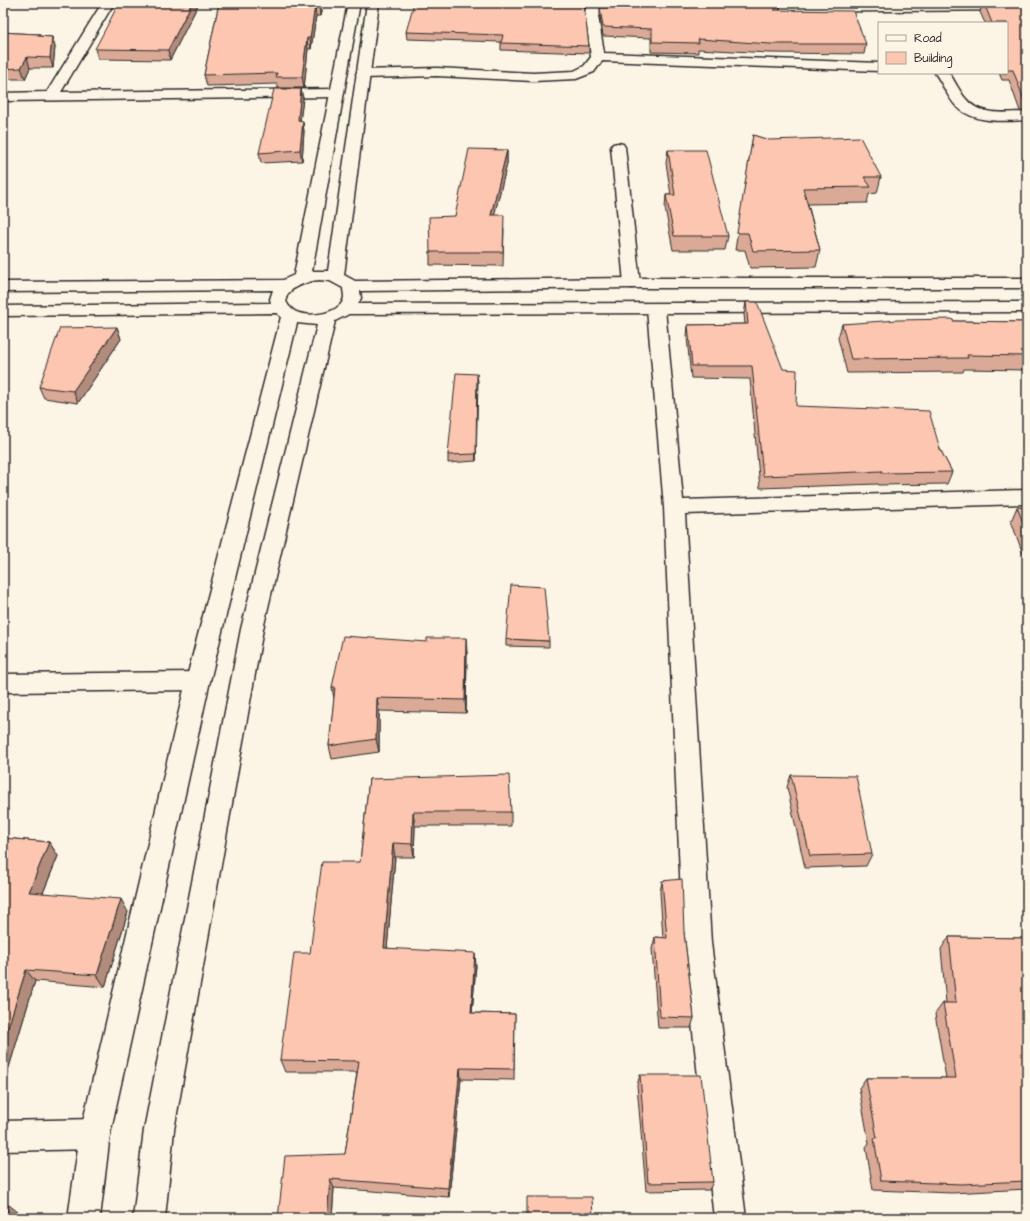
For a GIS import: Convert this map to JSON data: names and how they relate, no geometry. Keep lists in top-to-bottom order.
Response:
{
  "legend": ["Road", "Building"]
}
